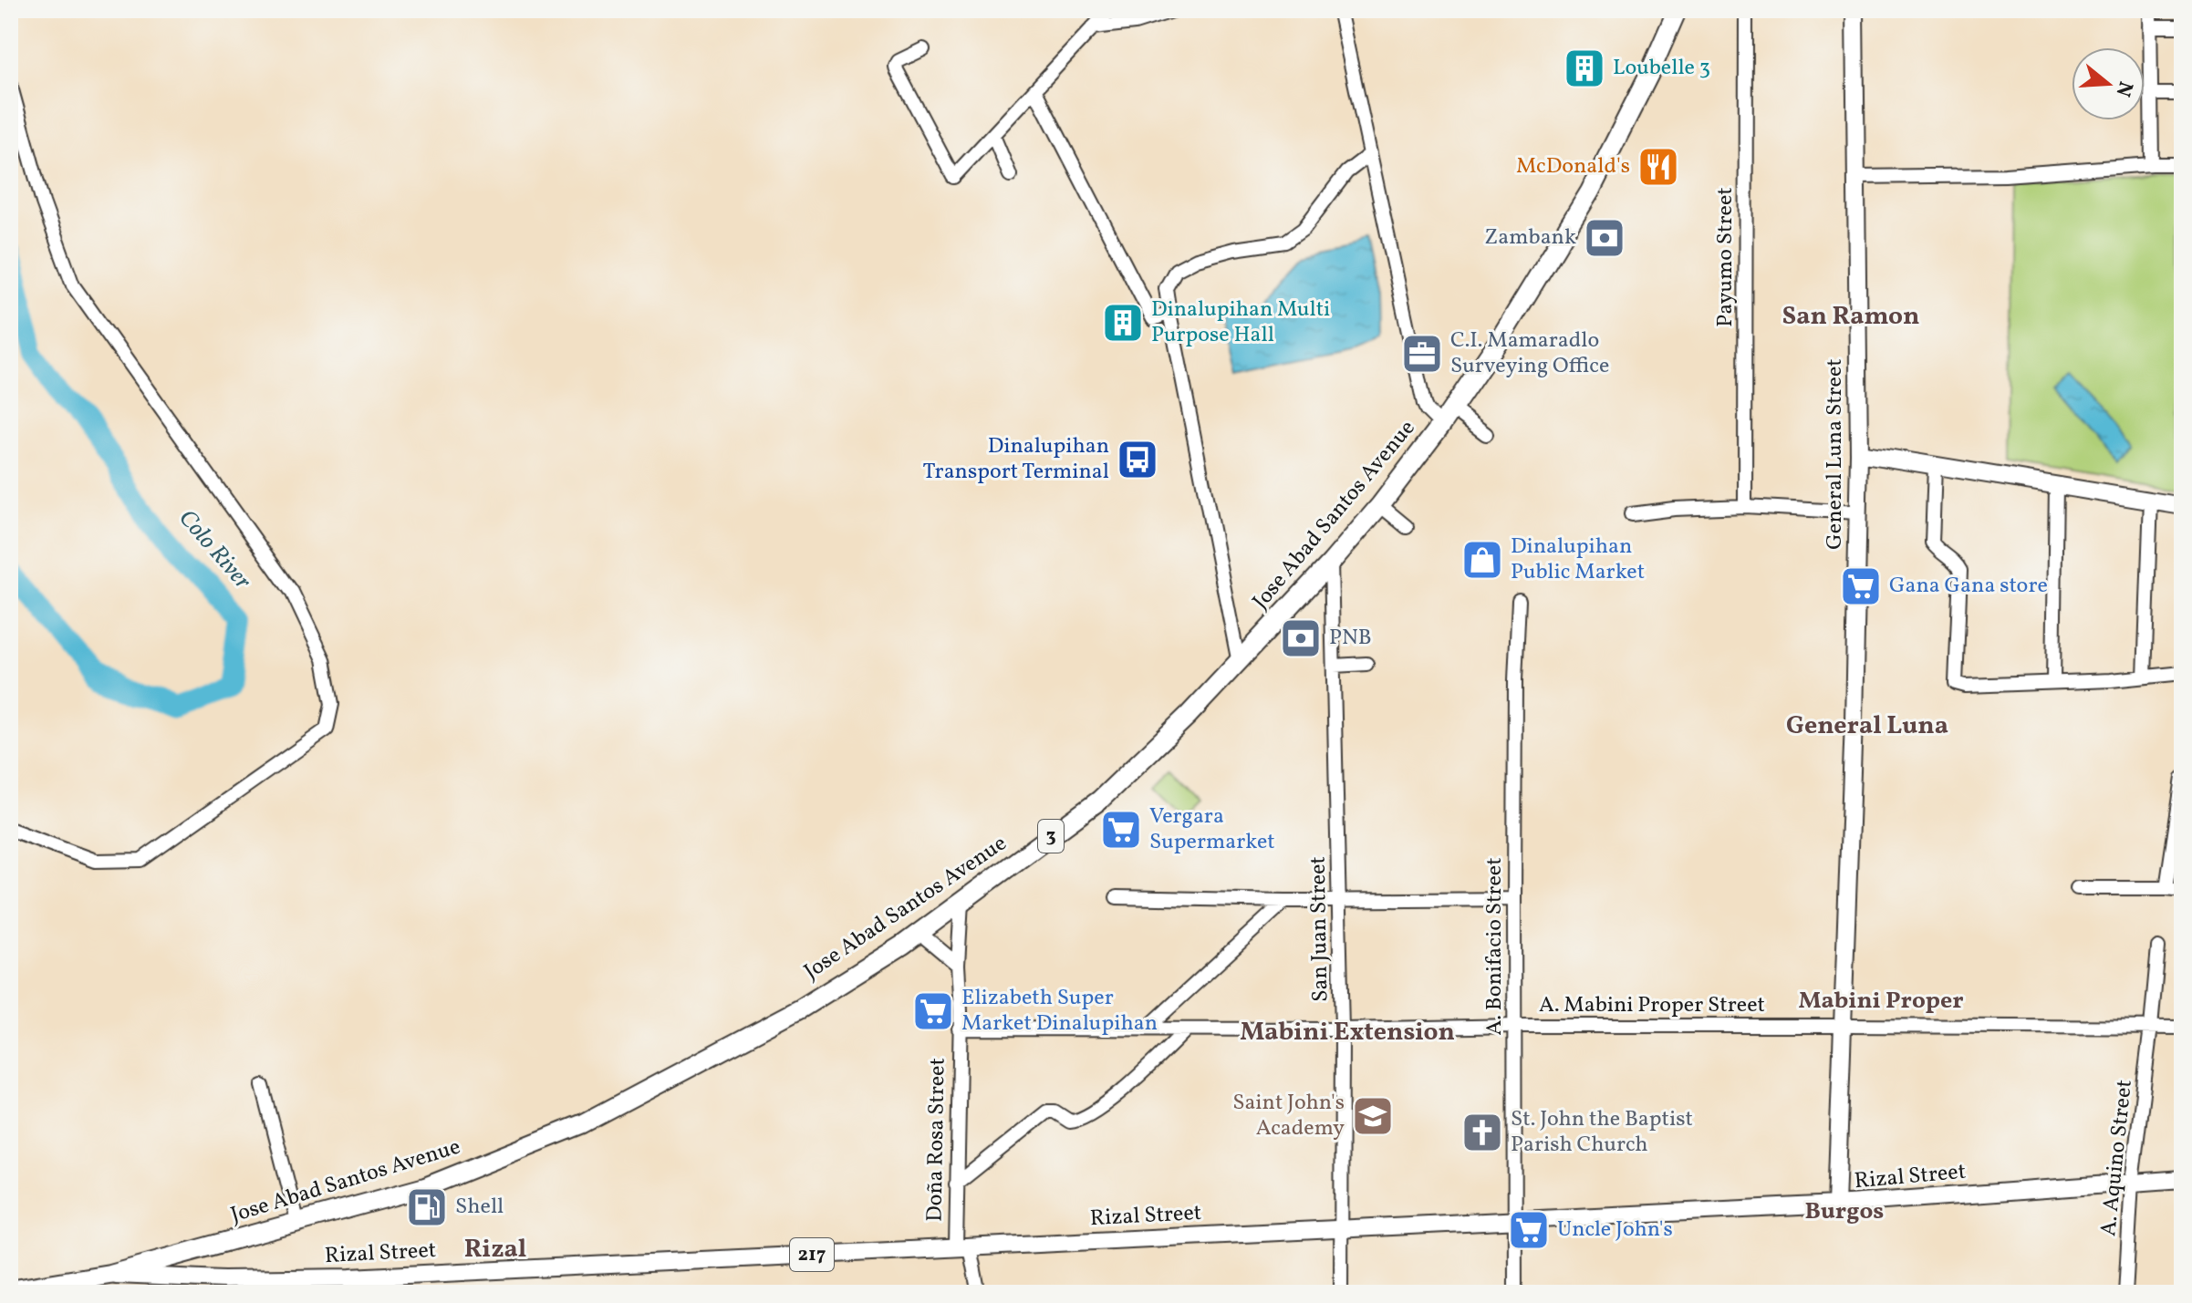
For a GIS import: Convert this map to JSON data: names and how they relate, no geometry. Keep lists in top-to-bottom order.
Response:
{
  "streets": {
    "highway": ["Jose Abad Santos Avenue", "3"],
    "main road": ["General Luna Street", "Rizal Street", "217"],
    "street": [
      "Payumo Street",
      "San Juan Street",
      "A. Bonifacio Street",
      "A. Mabini Proper Street",
      "Doña Rosa Street",
      "A. Aquino Street"
    ]
  },
  "crossings": [
    ["General Luna Street", "A. Mabini Proper Street"],
    ["General Luna Street", "Rizal Street"],
    ["Jose Abad Santos Avenue", "San Juan Street"],
    ["Jose Abad Santos Avenue", "Doña Rosa Street"],
    ["Jose Abad Santos Avenue", "Rizal Street"],
    ["San Juan Street", "A. Mabini Proper Street"],
    ["San Juan Street", "Rizal Street"],
    ["A. Bonifacio Street", "A. Mabini Proper Street"],
    ["A. Bonifacio Street", "Rizal Street"],
    ["A. Mabini Proper Street", "Doña Rosa Street"],
    ["A. Mabini Proper Street", "A. Aquino Street"],
    ["Doña Rosa Street", "Rizal Street"],
    ["A. Aquino Street", "Rizal Street"]
  ],
  "districts": [
    "San Ramon",
    "General Luna",
    "Mabini Proper",
    "Mabini Extension",
    "Burgos",
    "Rizal"
  ],
  "water": ["Colo River"],
  "places": {
    "building": ["Loubelle 3", "Dinalupihan Multi Purpose Hall"],
    "restaurant": ["McDonald's"],
    "bank": ["Zambank", "PNB"],
    "office": ["C.I. Mamaradlo Surveying Office"],
    "bus stop": ["Dinalupihan Transport Terminal"],
    "shop": ["Dinalupihan Public Market"],
    "supermarket": [
      "Gana Gana store",
      "Vergara Supermarket",
      "Elizabeth Super Market Dinalupihan",
      "Uncle John's"
    ],
    "school or university": ["Saint John's Academy"],
    "church": ["St. John the Baptist Parish Church"],
    "fuel station": ["Shell"]
  },
  "north": "right"
}
